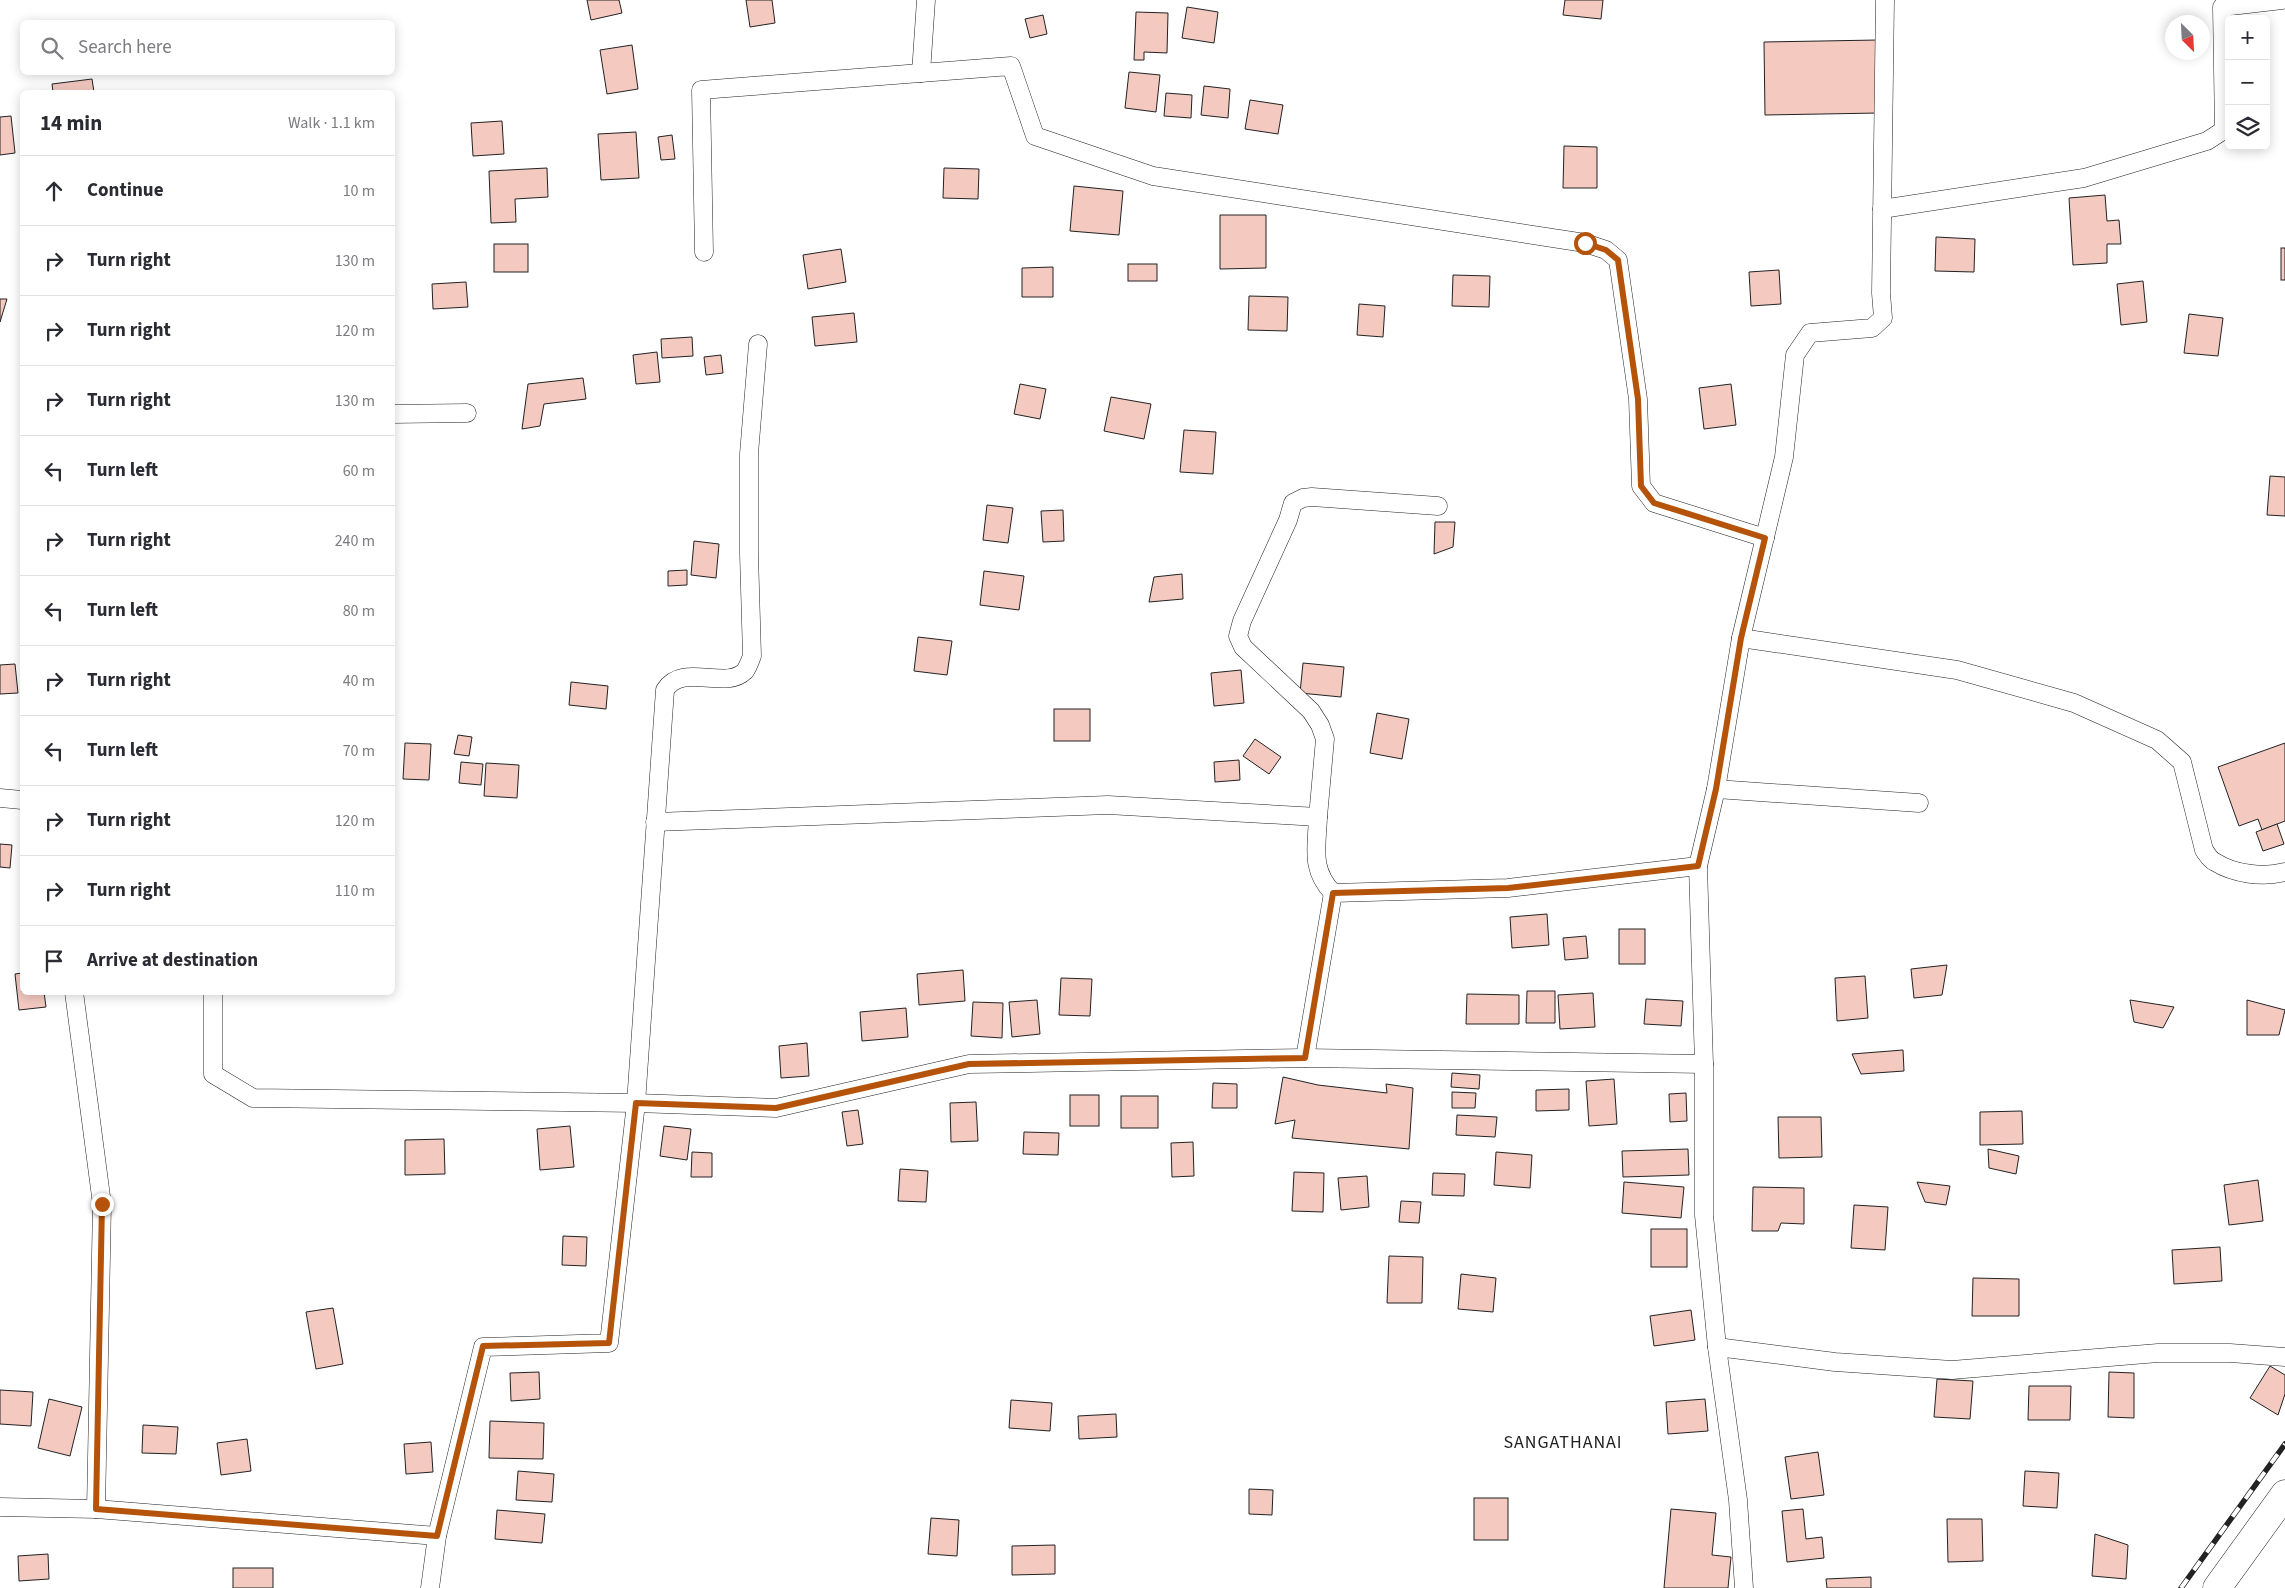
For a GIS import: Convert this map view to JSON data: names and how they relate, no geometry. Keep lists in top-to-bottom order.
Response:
{
  "districts": ["SANGATHANAI"],
  "north": "bottom right",
  "page": {
    "map_buttons": ["+", "−"],
    "search": "Search here",
    "heading": ["14 min", "Walk · 1.1 km"],
    "list": [
      ["Continue", "10 m"],
      ["Turn right", "130 m"],
      ["Turn right", "120 m"],
      ["Turn right", "130 m"],
      ["Turn left", "60 m"],
      ["Turn right", "240 m"],
      ["Turn left", "80 m"],
      ["Turn right", "40 m"],
      ["Turn left", "70 m"],
      ["Turn right", "120 m"],
      ["Turn right", "110 m"],
      "Arrive at destination"
    ]
  }
}
